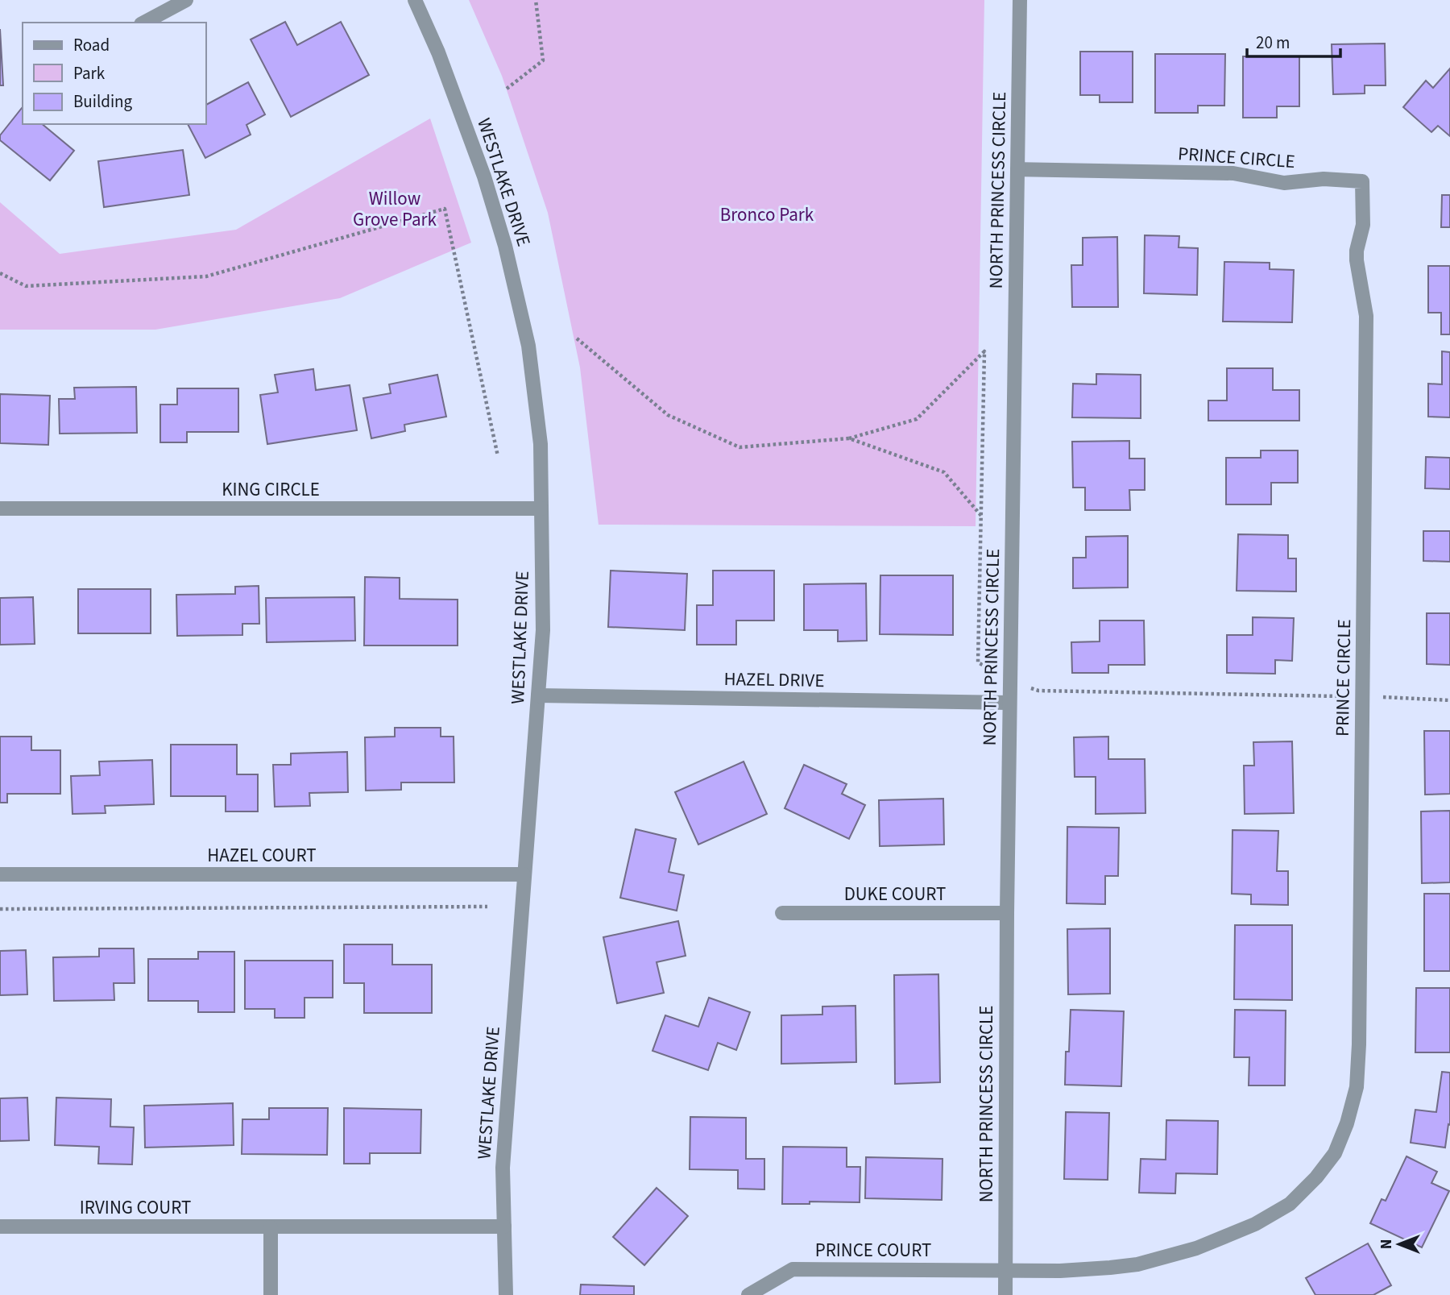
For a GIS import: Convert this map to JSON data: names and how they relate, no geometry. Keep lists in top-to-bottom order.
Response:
{
  "streets": {
    "street": [
      "PRINCE CIRCLE",
      "WESTLAKE DRIVE",
      "NORTH PRINCESS CIRCLE",
      "KING CIRCLE",
      "HAZEL DRIVE",
      "HAZEL COURT",
      "DUKE COURT",
      "IRVING COURT",
      "PRINCE COURT"
    ]
  },
  "crossings": [
    ["PRINCE CIRCLE", "NORTH PRINCESS CIRCLE"],
    ["PRINCE CIRCLE", "PRINCE COURT"],
    ["WESTLAKE DRIVE", "KING CIRCLE"],
    ["WESTLAKE DRIVE", "HAZEL DRIVE"],
    ["WESTLAKE DRIVE", "HAZEL COURT"],
    ["WESTLAKE DRIVE", "IRVING COURT"],
    ["NORTH PRINCESS CIRCLE", "HAZEL DRIVE"],
    ["NORTH PRINCESS CIRCLE", "DUKE COURT"],
    ["NORTH PRINCESS CIRCLE", "PRINCE COURT"]
  ],
  "parks": ["Willow Grove Park", "Bronco Park"],
  "legend": ["Road", "Park", "Building"],
  "scale_bar": "20 m",
  "north": "left"
}
